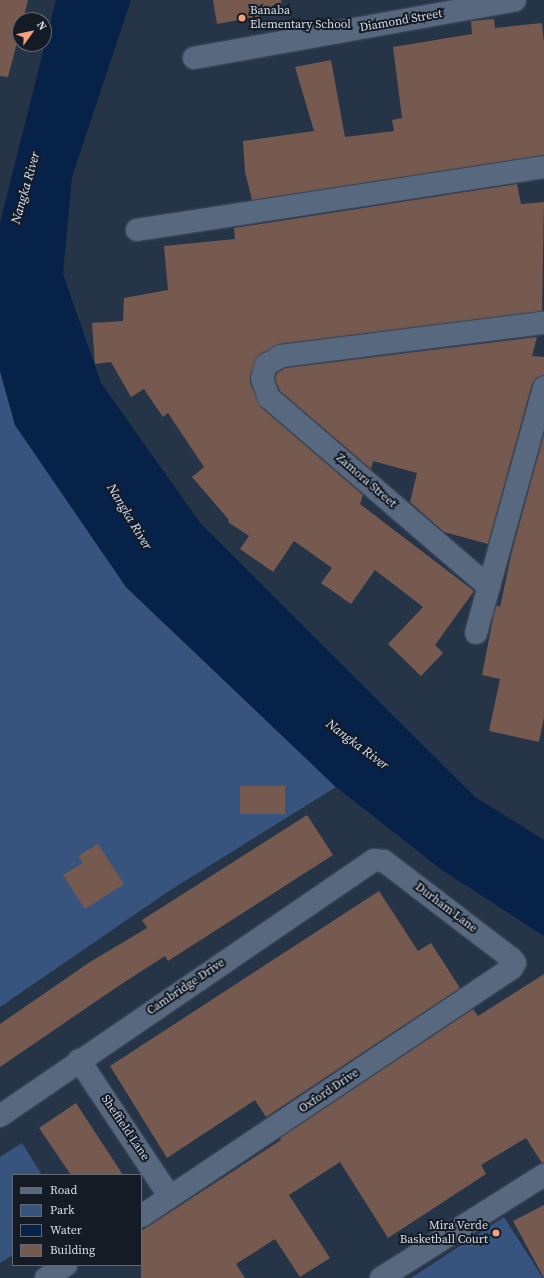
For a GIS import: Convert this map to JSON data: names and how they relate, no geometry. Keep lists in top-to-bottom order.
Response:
{
  "streets": {
    "street": [
      "Diamond Street",
      "Zamora Street",
      "Durham Lane",
      "Cambridge Drive",
      "Oxford Drive",
      "Sheffield Lane"
    ]
  },
  "crossings": [
    ["Durham Lane", "Cambridge Drive"],
    ["Durham Lane", "Oxford Drive"],
    ["Cambridge Drive", "Sheffield Lane"],
    ["Oxford Drive", "Sheffield Lane"]
  ],
  "water": ["Nangka River"],
  "places": ["Banaba Elementary School", "Mira Verde Basketball Court"],
  "legend": [
    "Road",
    "Park",
    "Water",
    "Building"
  ],
  "north": "top right"
}
